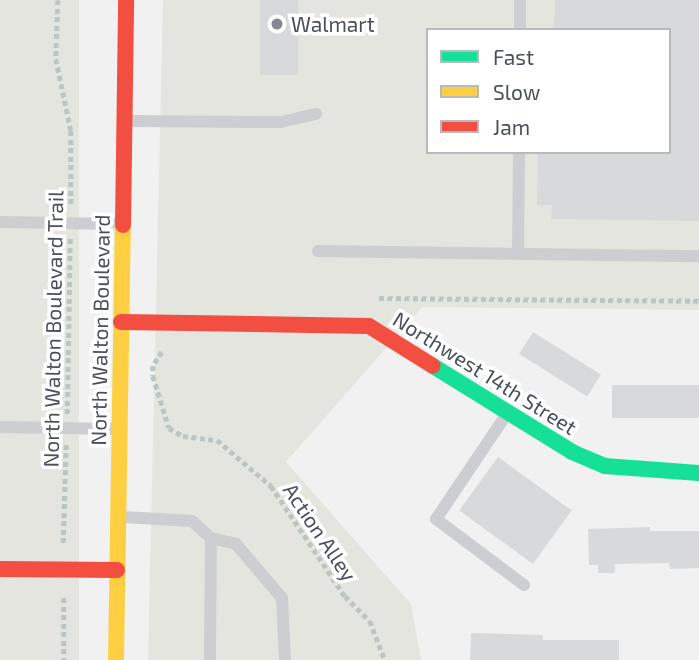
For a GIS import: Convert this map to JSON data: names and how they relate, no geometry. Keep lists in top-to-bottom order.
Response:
{
  "streets": {
    "street": ["North Walton Boulevard", "Northwest 14th Street"],
    "path": ["North Walton Boulevard Trail", "Action Alley"]
  },
  "crossings": [
    ["North Walton Boulevard", "Northwest 14th Street"]
  ],
  "places": ["Walmart"],
  "legend": ["Fast", "Slow", "Jam"]
}
